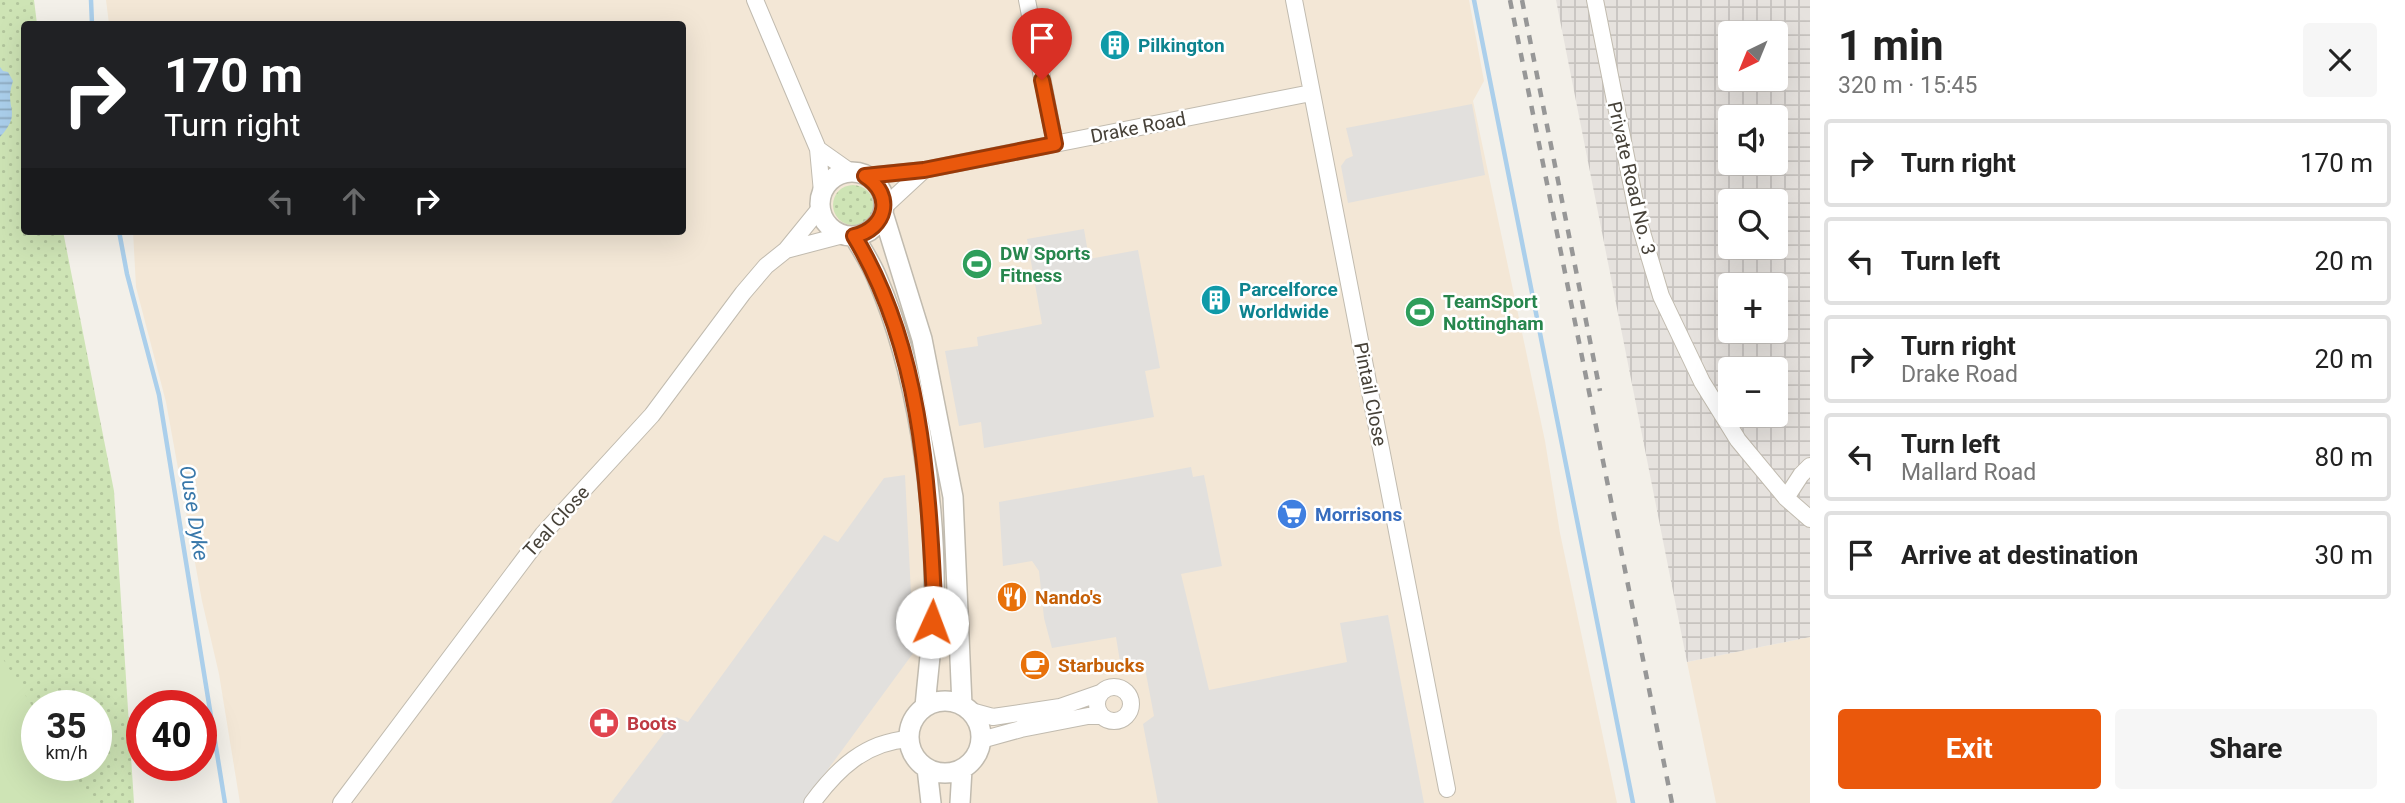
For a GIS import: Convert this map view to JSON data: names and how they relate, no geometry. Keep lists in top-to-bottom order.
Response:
{
  "streets": {
    "street": [
      "Drake Road",
      "Private Road No. 3",
      "Pintail Close",
      "Teal Close"
    ]
  },
  "crossings": [
    ["Drake Road", "Pintail Close"],
    ["Drake Road", "Teal Close"]
  ],
  "water": ["Ouse Dyke"],
  "places": {
    "building": ["Pilkington", "Parcelforce Worldwide"],
    "sports": ["DW Sports Fitness", "TeamSport Nottingham"],
    "supermarket": ["Morrisons"],
    "restaurant": ["Nando's"],
    "cafe": ["Starbucks"],
    "pharmacy": ["Boots"]
  },
  "north": "bottom left",
  "page": {
    "heading": ["1 min", "320 m · 15:45"],
    "map_buttons": ["+", "−"],
    "turn": ["170 m", "Turn right"],
    "list": [
      {
        "name": "Turn right",
        "value": "170 m"
      },
      {
        "name": "Turn left",
        "value": "20 m"
      },
      {
        "name": "Turn right",
        "note": "Drake Road",
        "value": "20 m"
      },
      {
        "name": "Turn left",
        "note": "Mallard Road",
        "value": "80 m"
      },
      {
        "name": "Arrive at destination",
        "value": "30 m"
      }
    ],
    "speed": "35 km/h",
    "limit": "40",
    "buttons": ["Exit", "Share"]
  }
}
